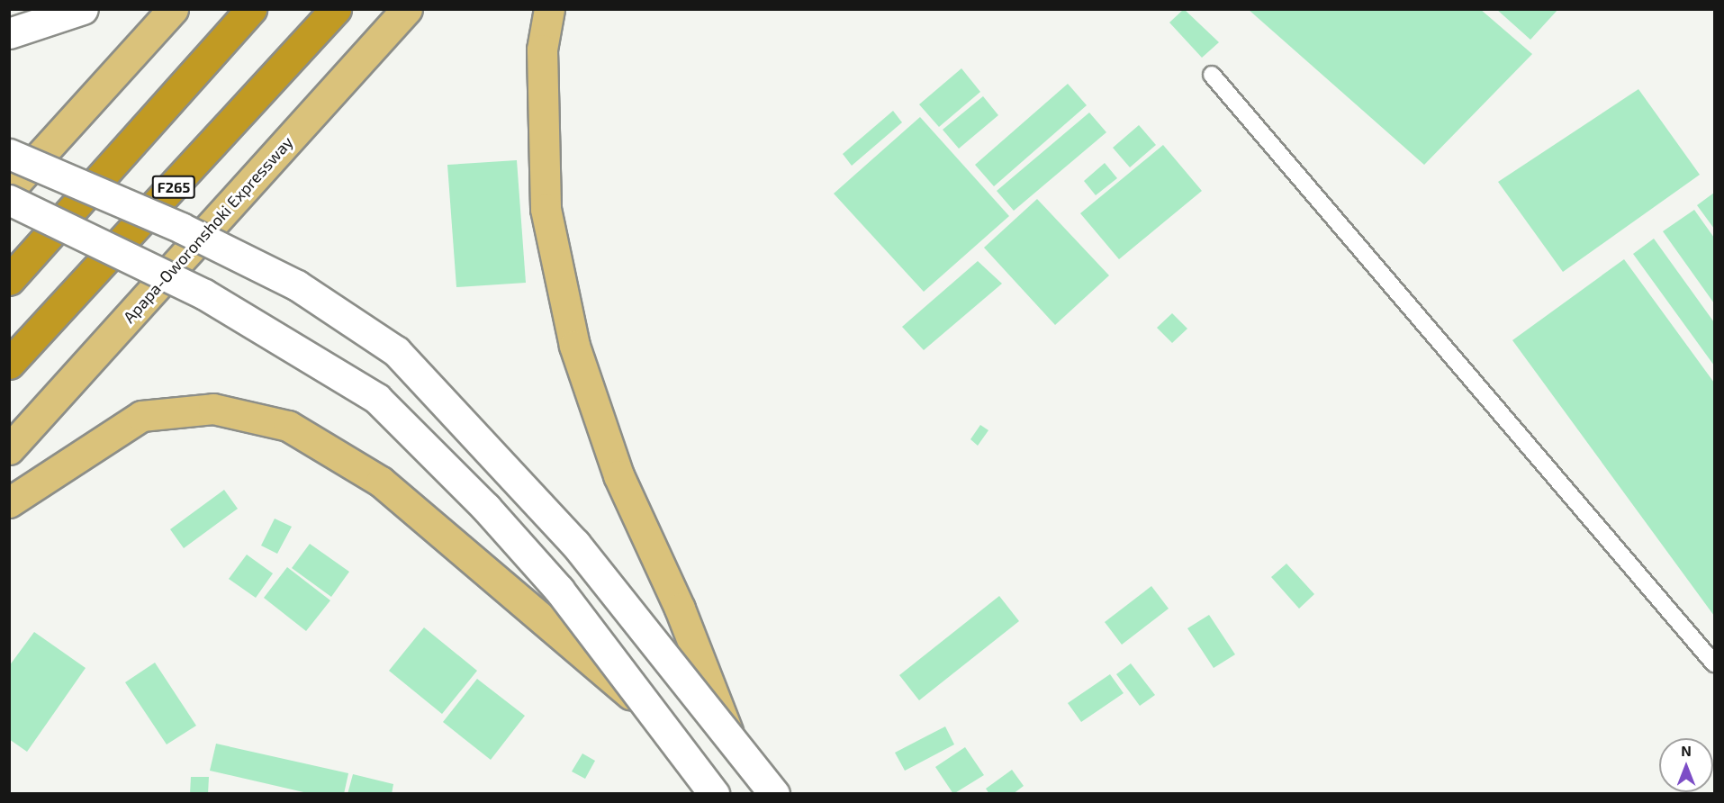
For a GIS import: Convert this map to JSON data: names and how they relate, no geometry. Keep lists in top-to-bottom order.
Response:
{
  "streets": {
    "highway": ["F265"],
    "main road": ["Apapa-Oworonshoki Expressway"]
  },
  "north": "top"
}
